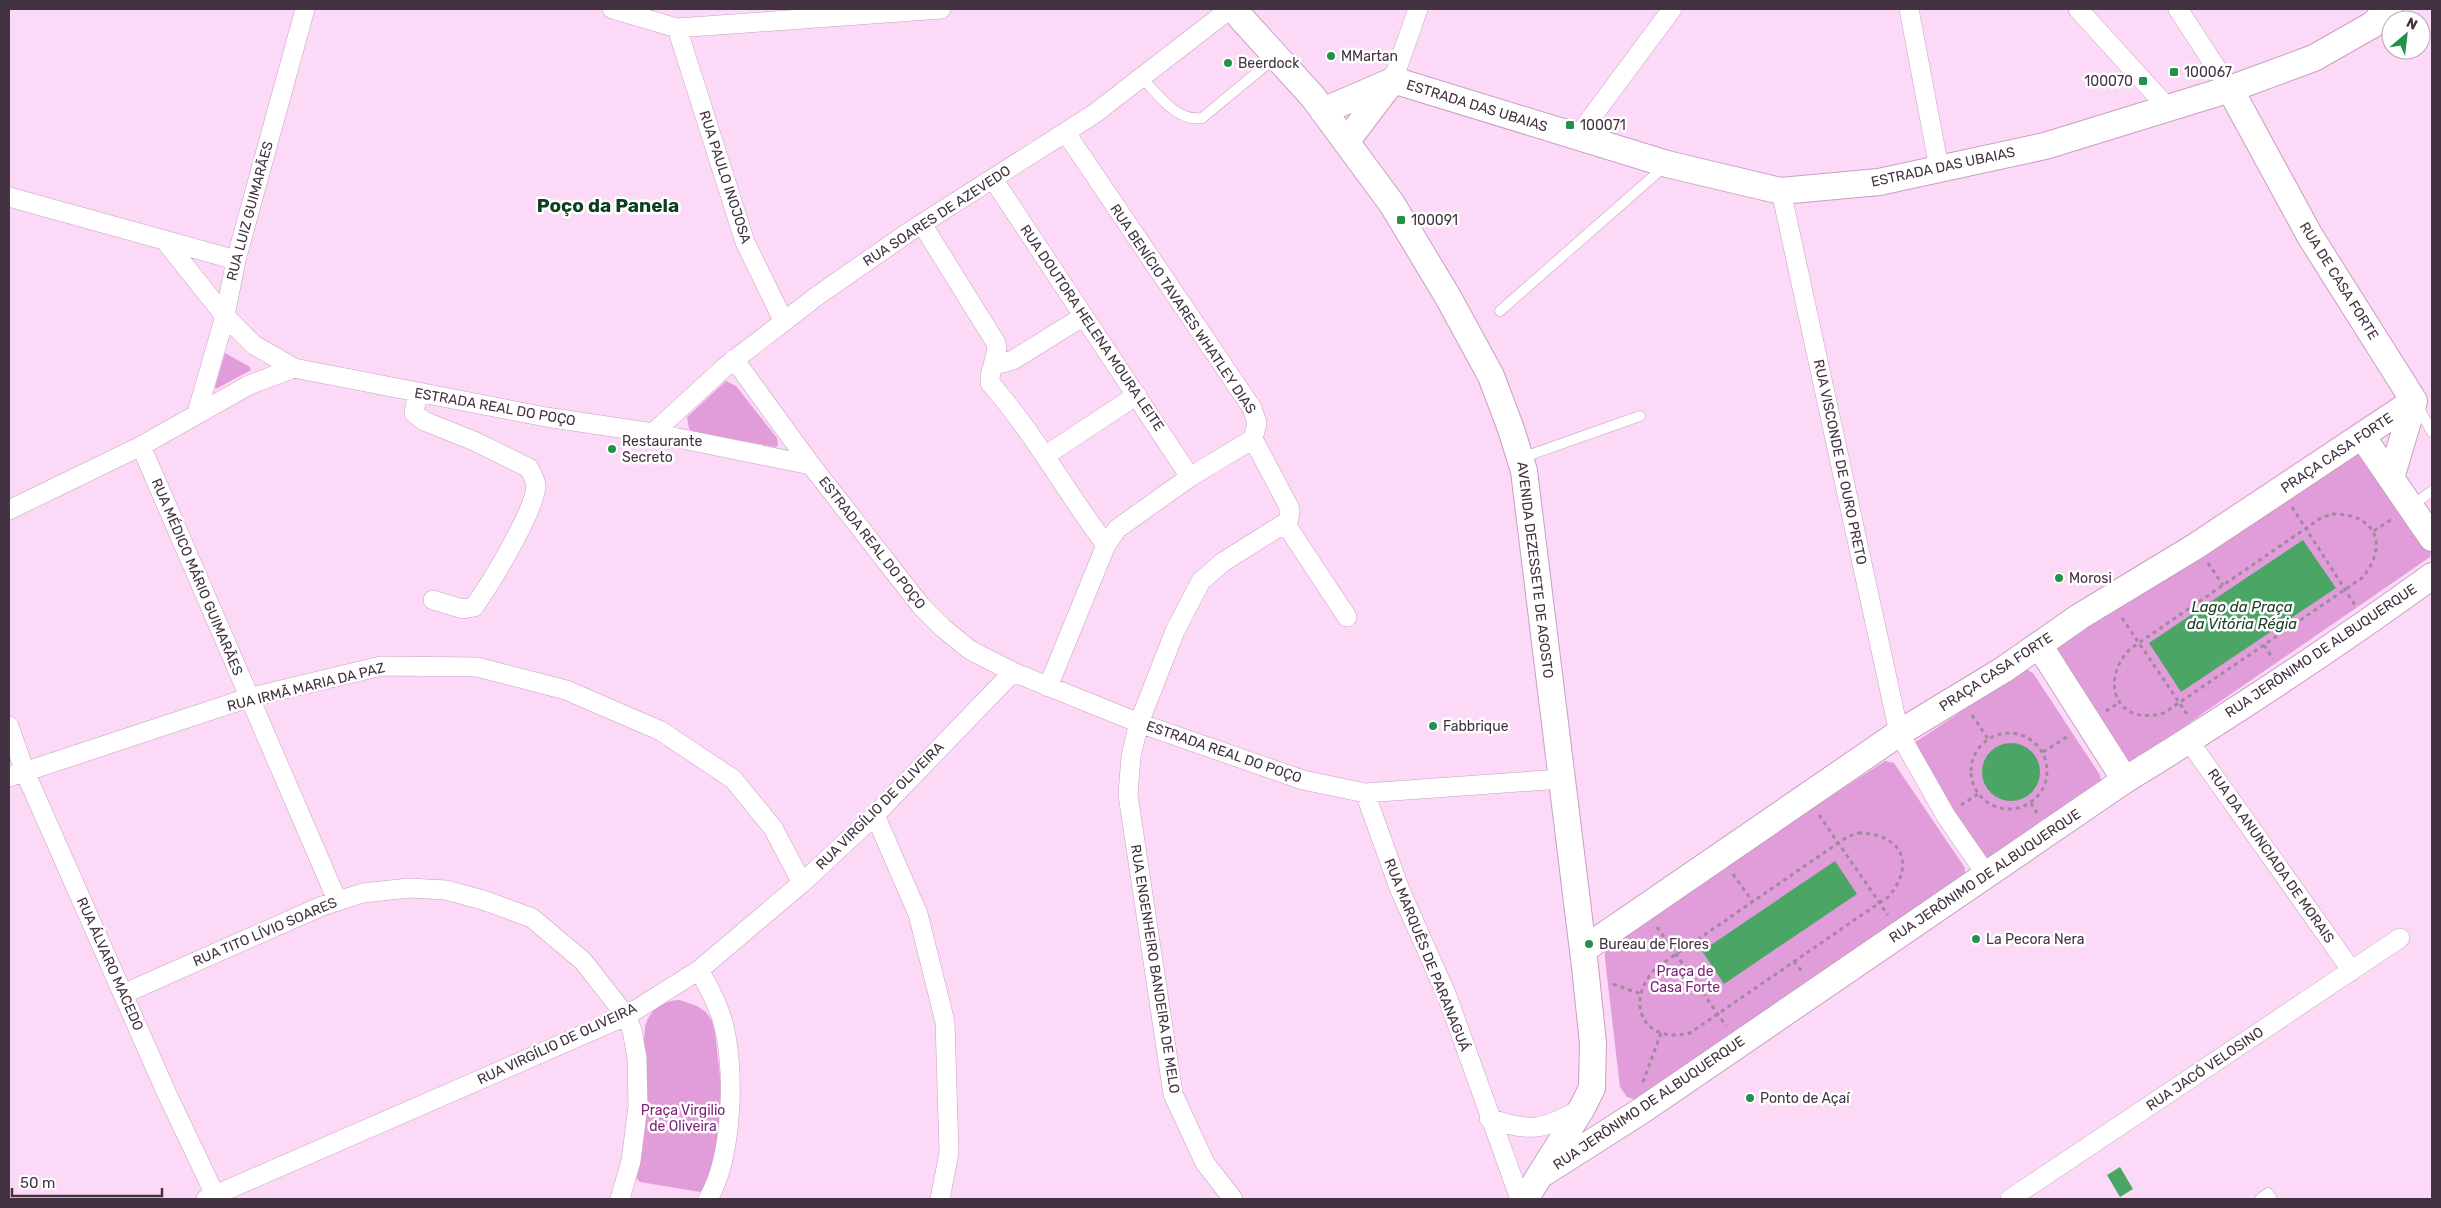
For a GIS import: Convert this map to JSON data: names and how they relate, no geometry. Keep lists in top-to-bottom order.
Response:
{
  "streets": {
    "street": [
      "ESTRADA DAS UBAIAS",
      "RUA PAULO INOJOSA",
      "RUA LUIZ GUIMARÃES",
      "RUA SOARES DE AZEVEDO",
      "RUA DE CASA FORTE",
      "RUA BENÍCIO TAVARES WHATLEY DIAS",
      "RUA DOUTORA HELENA MOURA LEITE",
      "ESTRADA REAL DO POÇO",
      "PRAÇA CASA FORTE",
      "RUA VISCONDE DE OURO PRETO",
      "AVENIDA DEZESSETE DE AGOSTO",
      "RUA MÉDICO MÁRIO GUIMARÃES",
      "RUA JERÔNIMO DE ALBUQUERQUE",
      "RUA IRMÃ MARIA DA PAZ",
      "RUA VIRGÍLIO DE OLIVEIRA",
      "RUA DA ANUNCIADA DE MORAIS",
      "RUA TITO LÍVIO SOARES",
      "RUA MARQUÊS DE PARANAGUÁ",
      "RUA ÁLVARO MACEDO",
      "RUA ENGENHEIRO BANDEIRA DE MELO",
      "RUA JACÓ VELOSINO"
    ]
  },
  "crossings": [
    ["ESTRADA DAS UBAIAS", "RUA DE CASA FORTE"],
    ["ESTRADA DAS UBAIAS", "RUA VISCONDE DE OURO PRETO"],
    ["RUA PAULO INOJOSA", "RUA SOARES DE AZEVEDO"],
    ["RUA SOARES DE AZEVEDO", "RUA BENÍCIO TAVARES WHATLEY DIAS"],
    ["RUA SOARES DE AZEVEDO", "RUA DOUTORA HELENA MOURA LEITE"],
    ["RUA SOARES DE AZEVEDO", "ESTRADA REAL DO POÇO"],
    ["RUA SOARES DE AZEVEDO", "AVENIDA DEZESSETE DE AGOSTO"],
    ["RUA DE CASA FORTE", "PRAÇA CASA FORTE"],
    ["ESTRADA REAL DO POÇO", "AVENIDA DEZESSETE DE AGOSTO"],
    ["ESTRADA REAL DO POÇO", "RUA VIRGÍLIO DE OLIVEIRA"],
    ["ESTRADA REAL DO POÇO", "RUA MARQUÊS DE PARANAGUÁ"],
    ["ESTRADA REAL DO POÇO", "RUA ENGENHEIRO BANDEIRA DE MELO"],
    ["PRAÇA CASA FORTE", "RUA VISCONDE DE OURO PRETO"],
    ["PRAÇA CASA FORTE", "AVENIDA DEZESSETE DE AGOSTO"],
    ["AVENIDA DEZESSETE DE AGOSTO", "RUA JERÔNIMO DE ALBUQUERQUE"],
    ["RUA MÉDICO MÁRIO GUIMARÃES", "RUA IRMÃ MARIA DA PAZ"],
    ["RUA MÉDICO MÁRIO GUIMARÃES", "RUA TITO LÍVIO SOARES"],
    ["RUA JERÔNIMO DE ALBUQUERQUE", "RUA DA ANUNCIADA DE MORAIS"],
    ["RUA IRMÃ MARIA DA PAZ", "RUA VIRGÍLIO DE OLIVEIRA"],
    ["RUA IRMÃ MARIA DA PAZ", "RUA ÁLVARO MACEDO"],
    ["RUA VIRGÍLIO DE OLIVEIRA", "RUA TITO LÍVIO SOARES"],
    ["RUA VIRGÍLIO DE OLIVEIRA", "RUA ÁLVARO MACEDO"],
    ["RUA DA ANUNCIADA DE MORAIS", "RUA JACÓ VELOSINO"],
    ["RUA TITO LÍVIO SOARES", "RUA ÁLVARO MACEDO"]
  ],
  "districts": ["Poço da Panela"],
  "water": ["Lago da Praça da Vitória Régia"],
  "parks": ["Praça de Casa Forte", "Praça Virgilio de Oliveira"],
  "places": {
    "other": [
      "MMartan",
      "Beerdock",
      "Restaurante Secreto",
      "Morosi",
      "Fabbrique",
      "La Pecora Nera",
      "Bureau de Flores",
      "Ponto de Açaí"
    ],
    "transit": [
      "100067",
      "100070",
      "100071",
      "100091"
    ]
  },
  "scale_bar": "50 m",
  "north": "top right"
}
